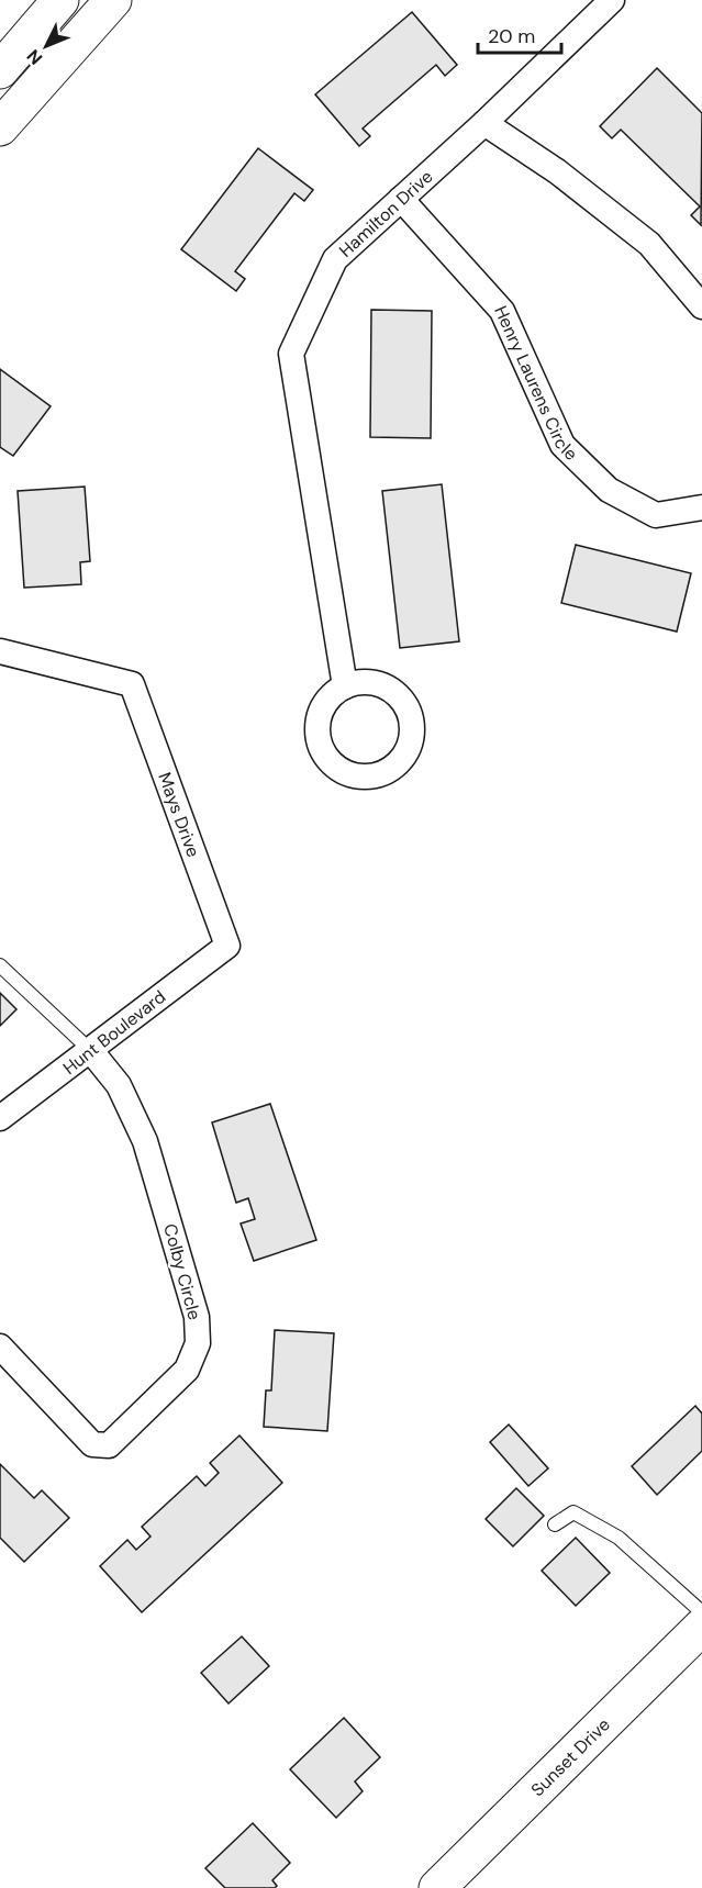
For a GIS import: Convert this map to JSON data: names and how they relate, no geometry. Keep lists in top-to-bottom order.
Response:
{
  "streets": {
    "main road": ["Sunset Drive"],
    "street": [
      "Hamilton Drive",
      "Henry Laurens Circle",
      "Mays Drive",
      "Hunt Boulevard",
      "Colby Circle"
    ]
  },
  "crossings": [
    ["Hamilton Drive", "Henry Laurens Circle"],
    ["Mays Drive", "Hunt Boulevard"],
    ["Hunt Boulevard", "Colby Circle"]
  ],
  "scale_bar": "20 m",
  "north": "bottom left"
}
